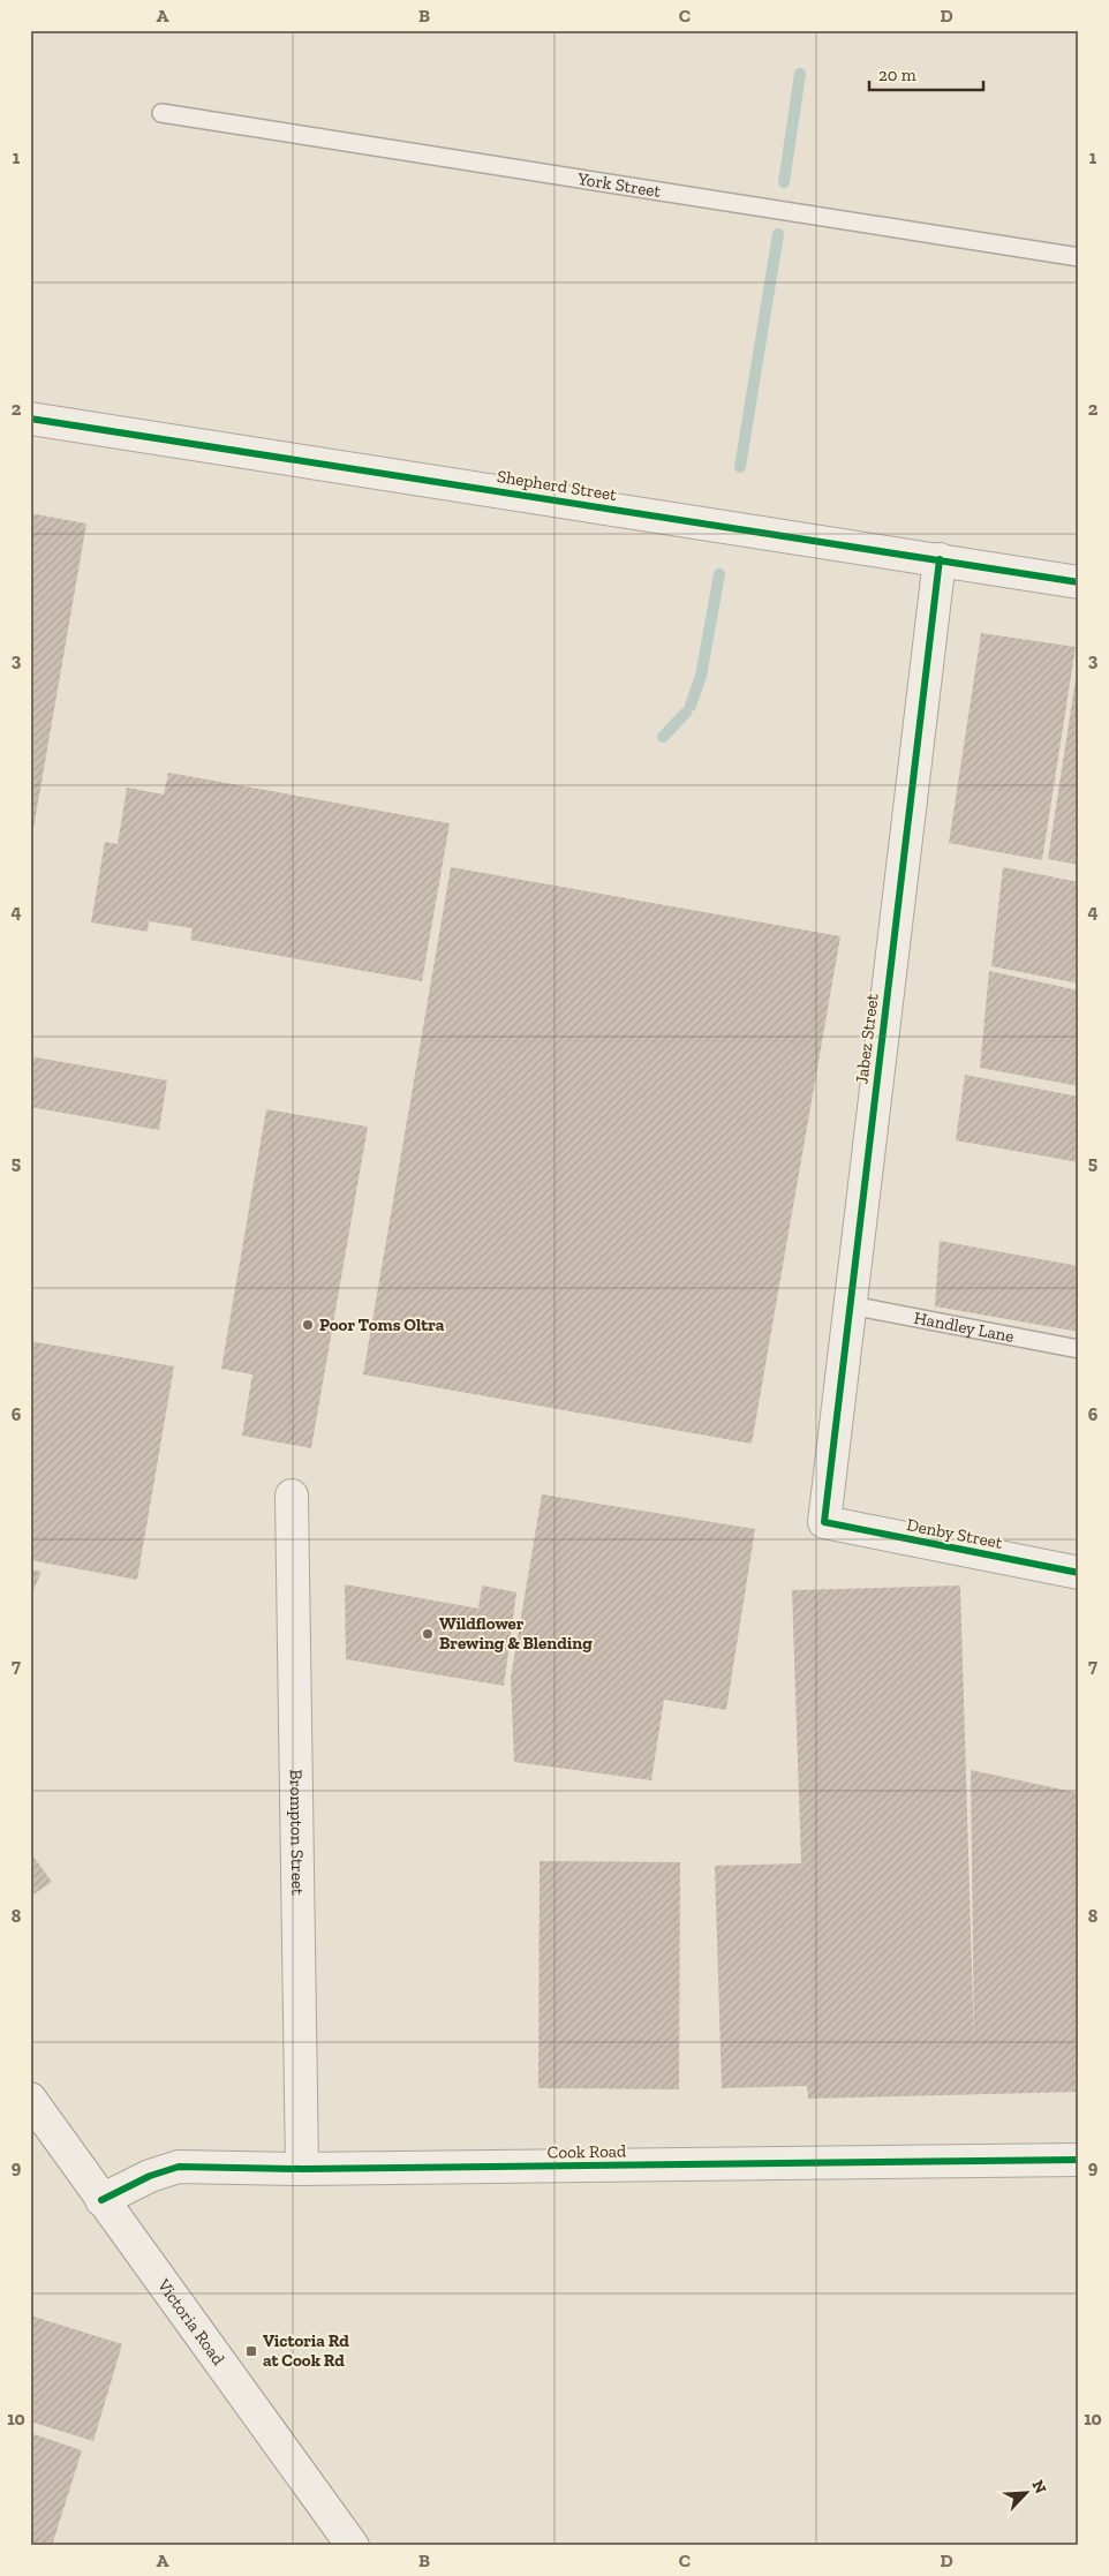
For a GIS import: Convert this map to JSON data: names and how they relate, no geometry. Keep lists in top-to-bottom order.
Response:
{
  "streets": {
    "street": [
      "Shepherd Street",
      "Jabez Street",
      "Denby Street",
      "Brompton Street",
      "Cook Road",
      "Victoria Road"
    ],
    "lane": ["York Street", "Handley Lane"]
  },
  "crossings": [
    ["Shepherd Street", "Jabez Street"],
    ["Jabez Street", "Handley Lane"],
    ["Jabez Street", "Denby Street"],
    ["Brompton Street", "Cook Road"],
    ["Cook Road", "Victoria Road"]
  ],
  "places": {
    "other": ["Poor Toms Oltra", "Wildflower Brewing & Blending"],
    "transit": ["Victoria Rd at Cook Rd"]
  },
  "scale_bar": "20 m",
  "north": "top right",
  "grid": {
    "columns": [
      "A",
      "B",
      "C",
      "D"
    ],
    "rows": [
      "1",
      "2",
      "3",
      "4",
      "5",
      "6",
      "7",
      "8",
      "9",
      "10"
    ]
  }
}
